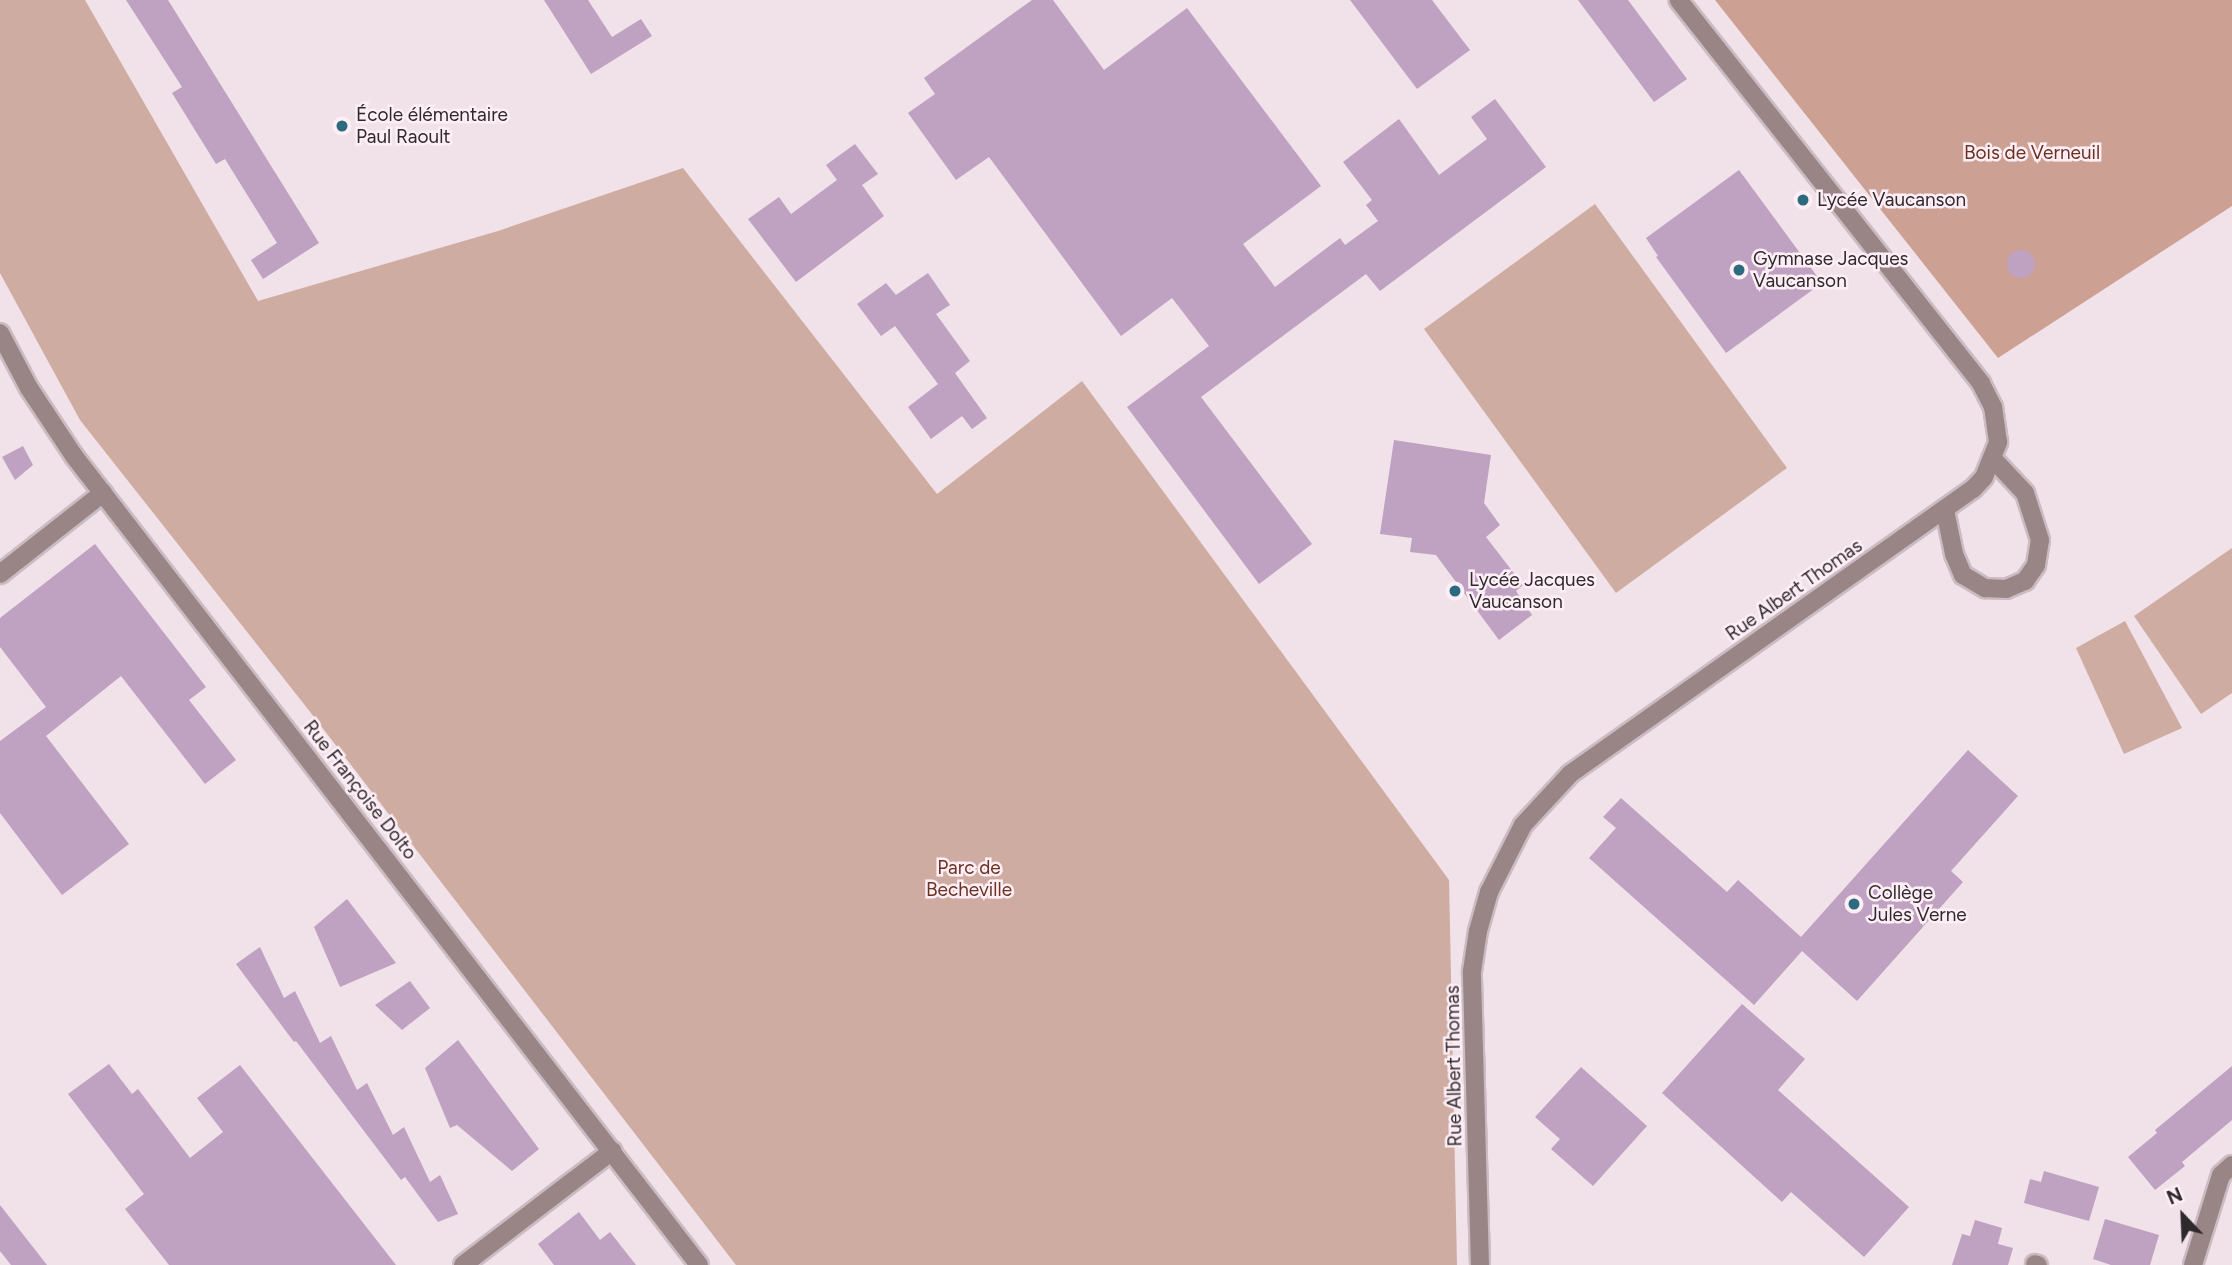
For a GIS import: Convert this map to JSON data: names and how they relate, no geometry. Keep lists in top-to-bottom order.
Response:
{
  "streets": {
    "street": ["Rue Albert Thomas", "Rue Françoise Dolto"]
  },
  "parks": ["Bois de Verneuil", "Parc de Becheville"],
  "places": [
    "École élémentaire Paul Raoult",
    "Lycée Vaucanson",
    "Gymnase Jacques Vaucanson",
    "Lycée Jacques Vaucanson",
    "Collège Jules Verne"
  ],
  "north": "top left"
}
